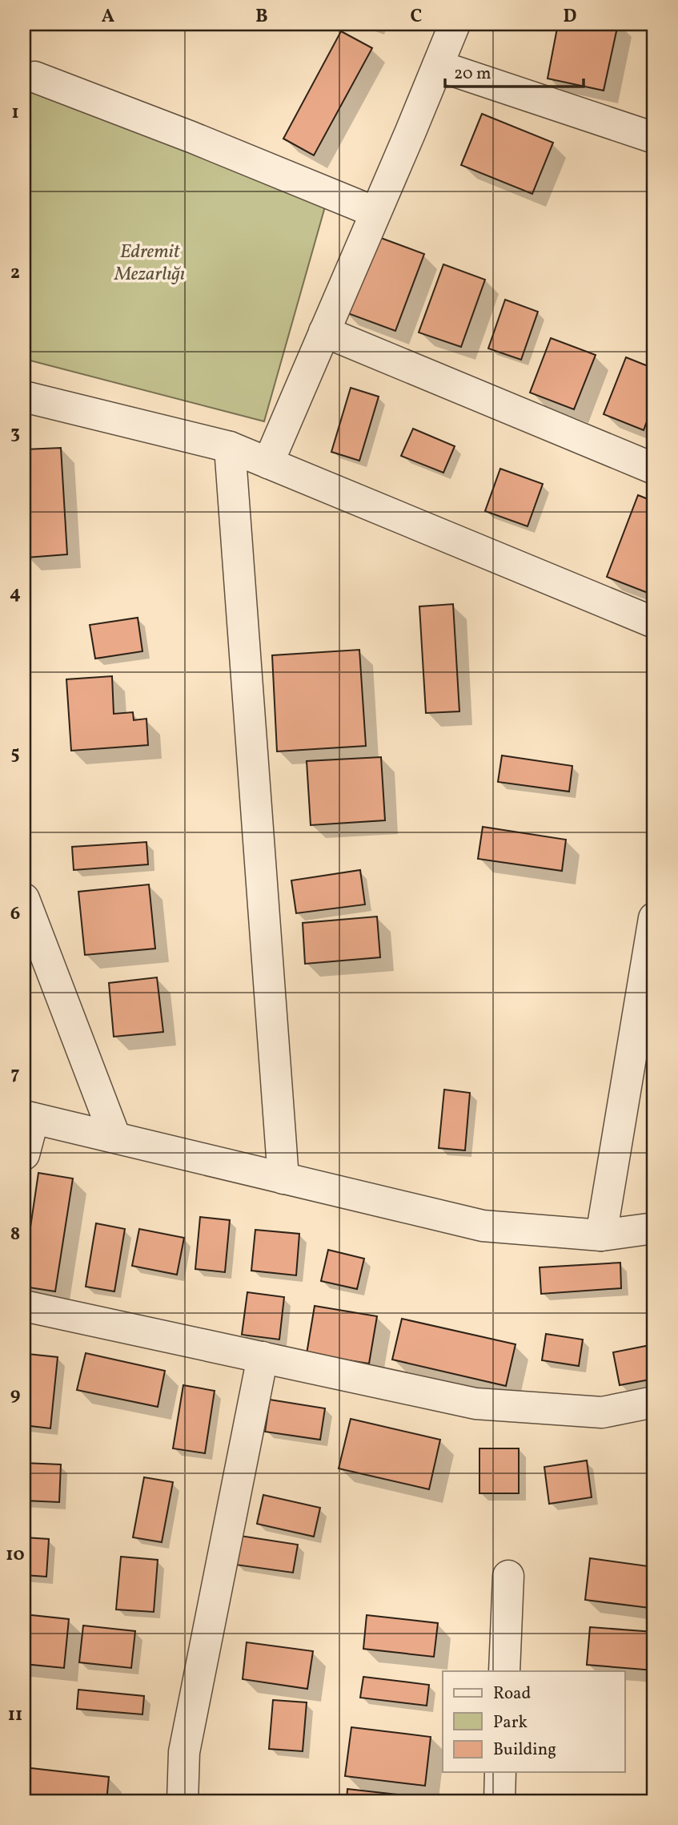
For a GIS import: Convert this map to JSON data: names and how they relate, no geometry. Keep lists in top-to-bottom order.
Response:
{
  "parks": ["Edremit Mezarlığı"],
  "legend": ["Road", "Park", "Building"],
  "scale_bar": "20 m",
  "grid": {
    "columns": [
      "A",
      "B",
      "C",
      "D"
    ],
    "rows": [
      "1",
      "2",
      "3",
      "4",
      "5",
      "6",
      "7",
      "8",
      "9",
      "10",
      "11"
    ]
  }
}
